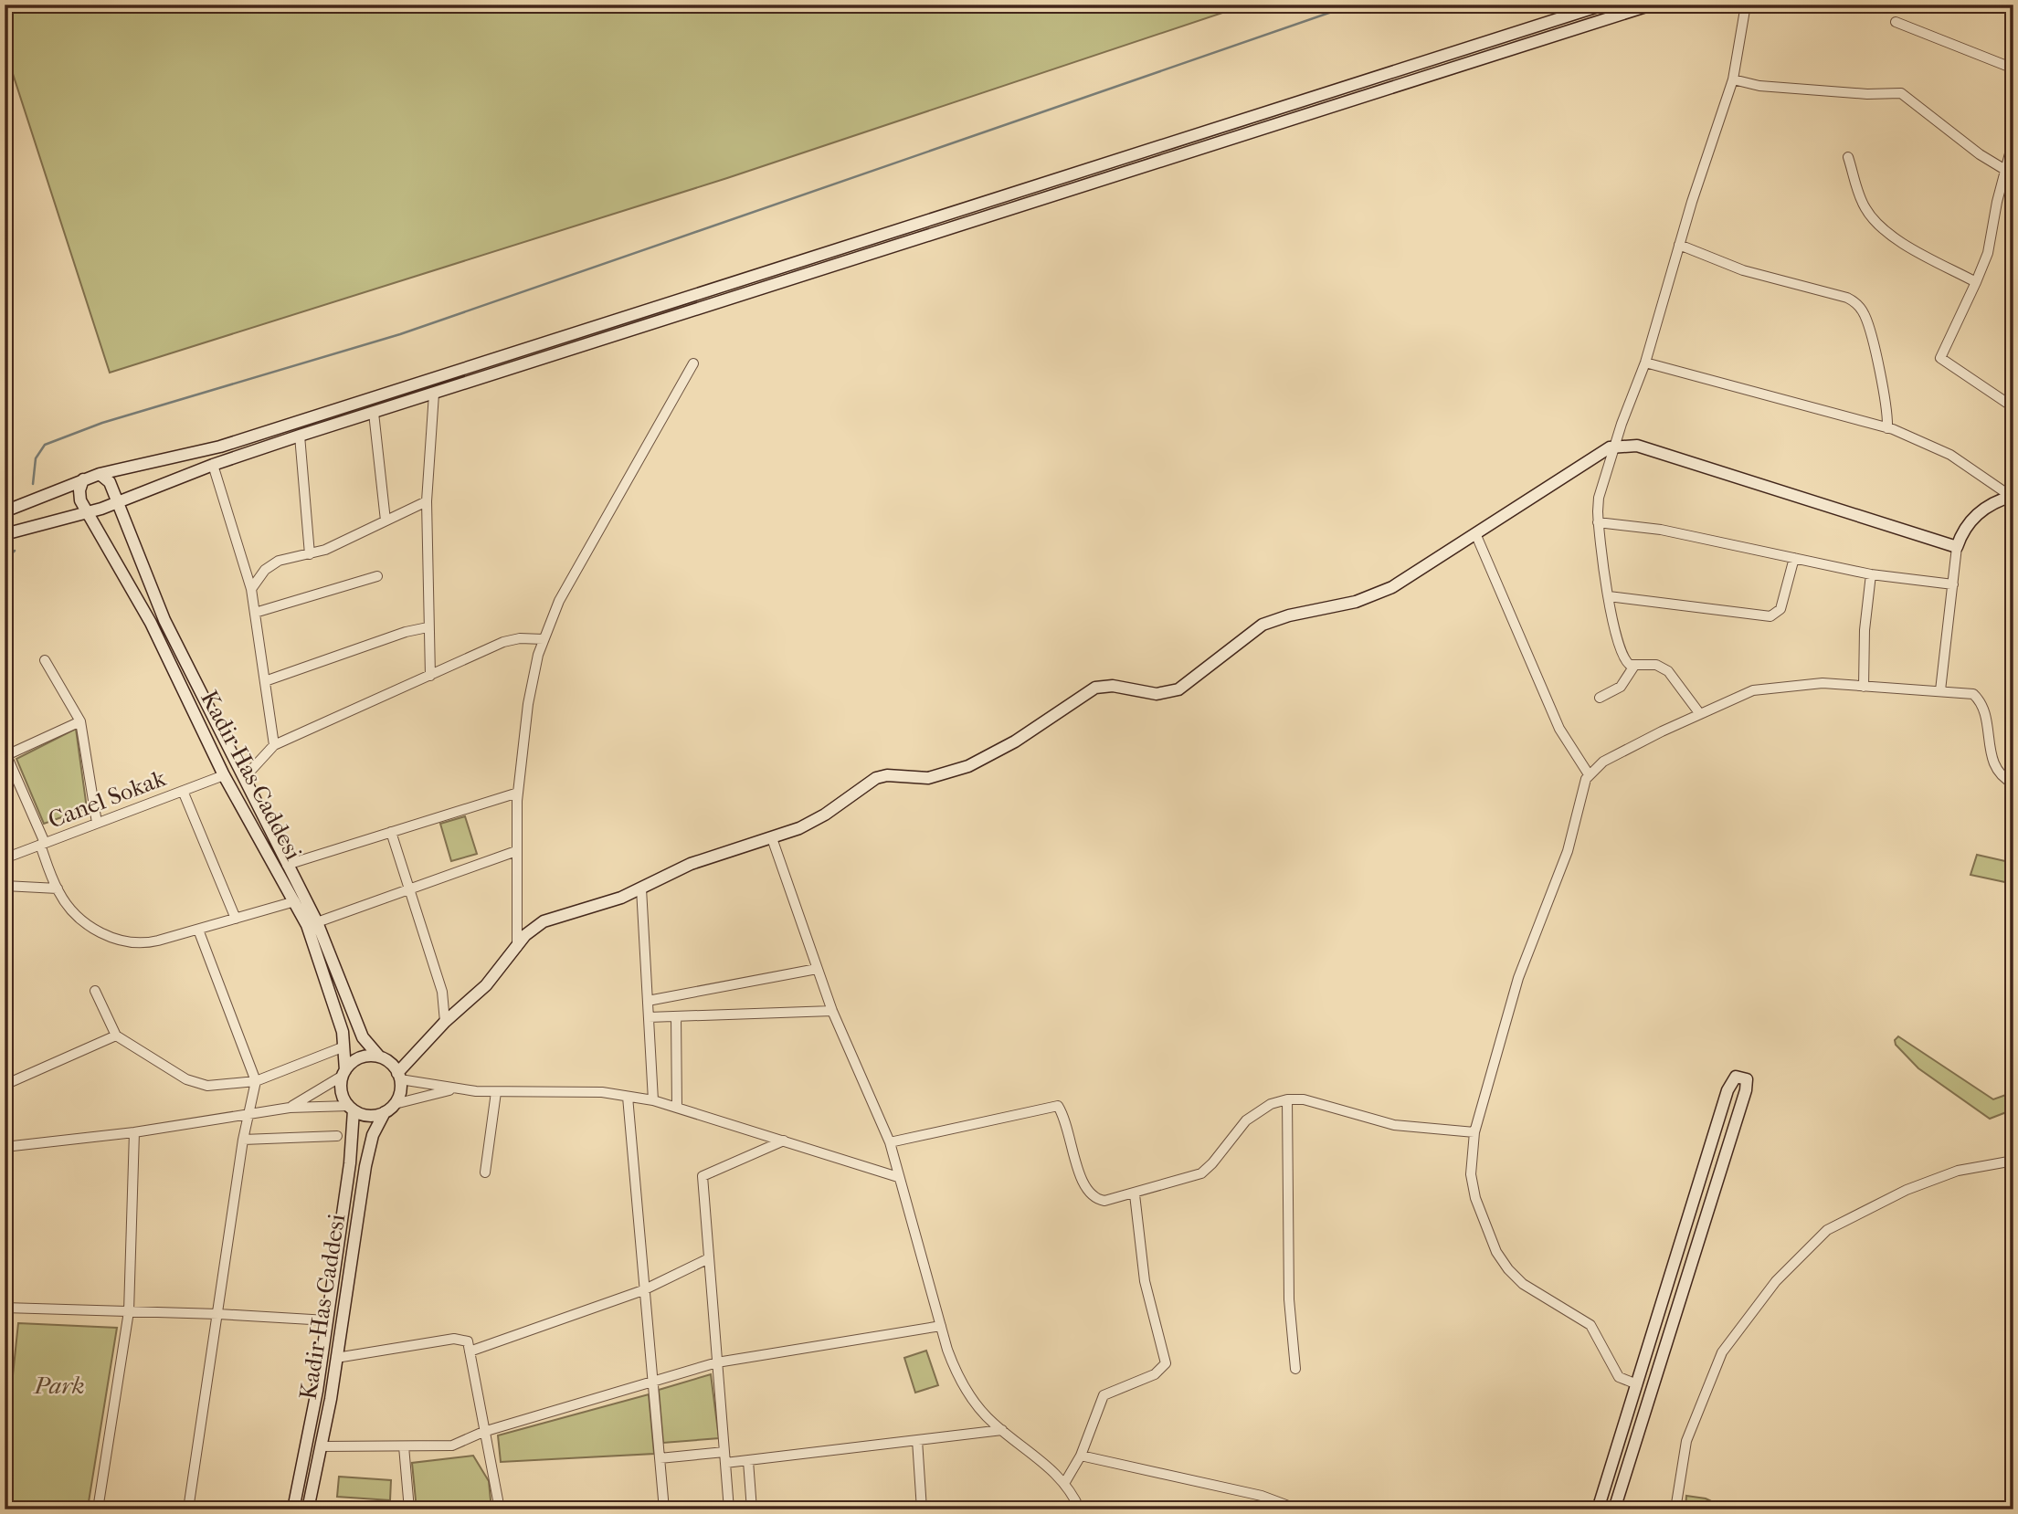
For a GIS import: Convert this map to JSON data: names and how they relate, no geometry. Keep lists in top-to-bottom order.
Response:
{
  "streets": {
    "street": ["Kadir Has Caddesi", "Canel Sokak"]
  },
  "crossings": [
    ["Kadir Has Caddesi", "Canel Sokak"]
  ],
  "parks": ["Park"]
}
